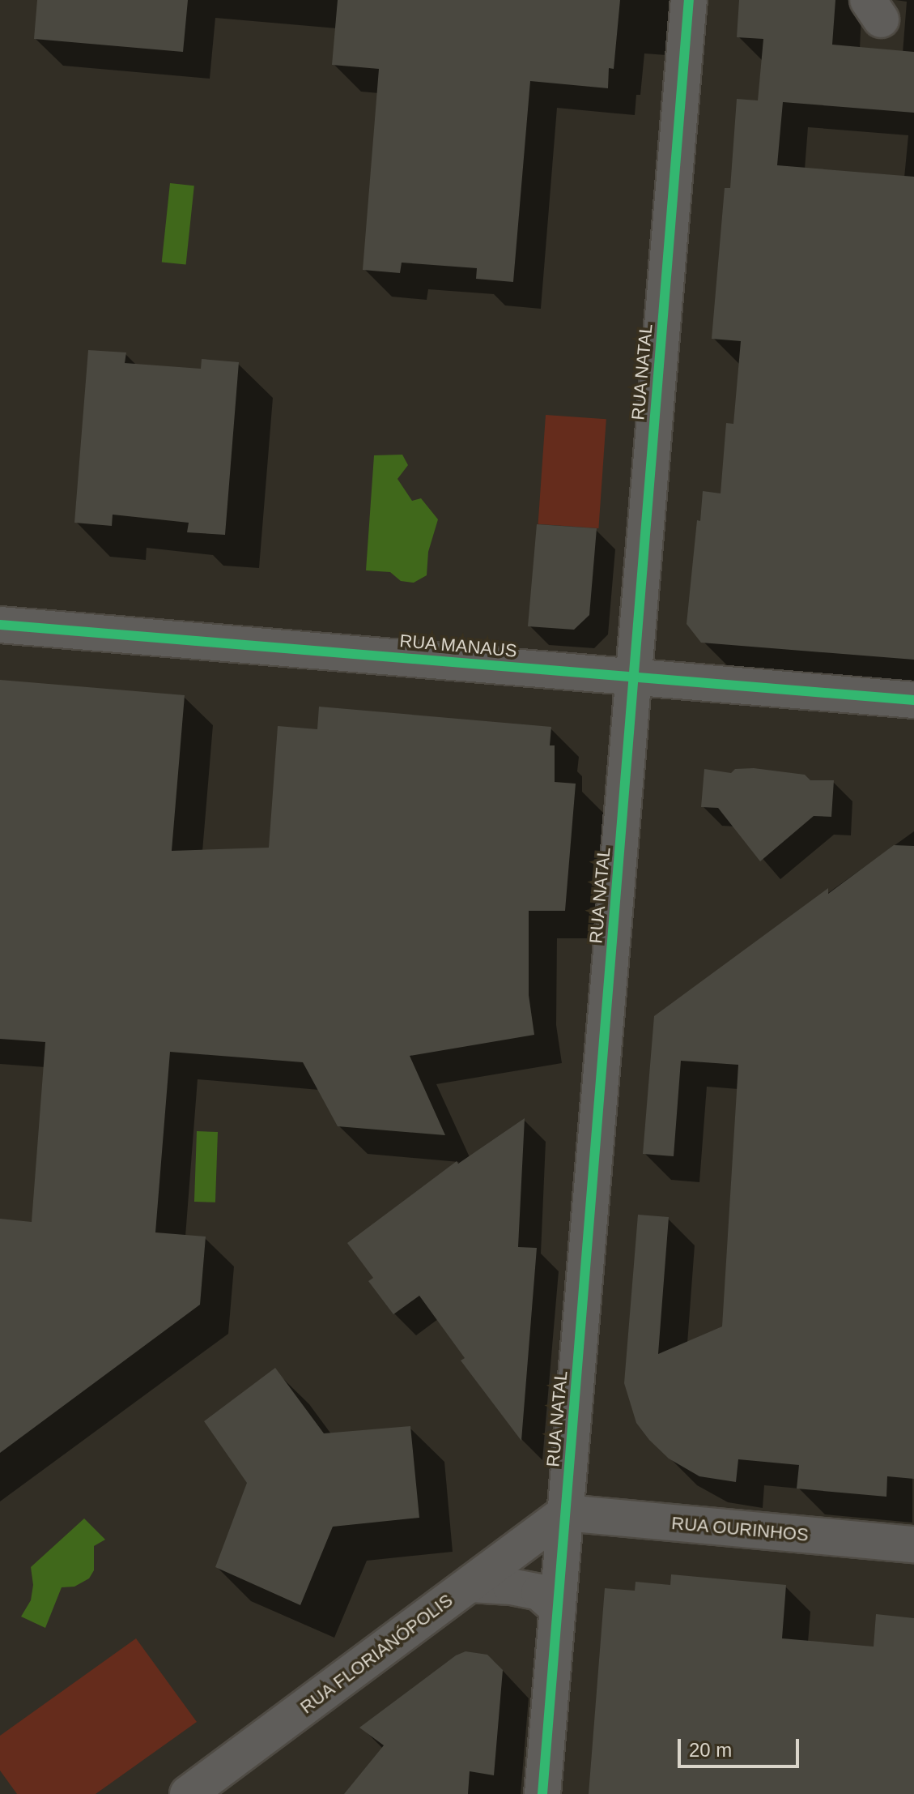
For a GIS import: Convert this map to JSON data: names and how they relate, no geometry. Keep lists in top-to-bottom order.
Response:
{
  "streets": {
    "street": [
      "RUA NATAL",
      "RUA MANAUS",
      "RUA OURINHOS",
      "RUA FLORIANÓPOLIS"
    ]
  },
  "crossings": [
    ["RUA NATAL", "RUA MANAUS"],
    ["RUA NATAL", "RUA OURINHOS"],
    ["RUA NATAL", "RUA FLORIANÓPOLIS"],
    ["RUA OURINHOS", "RUA FLORIANÓPOLIS"]
  ],
  "scale_bar": "20 m"
}
